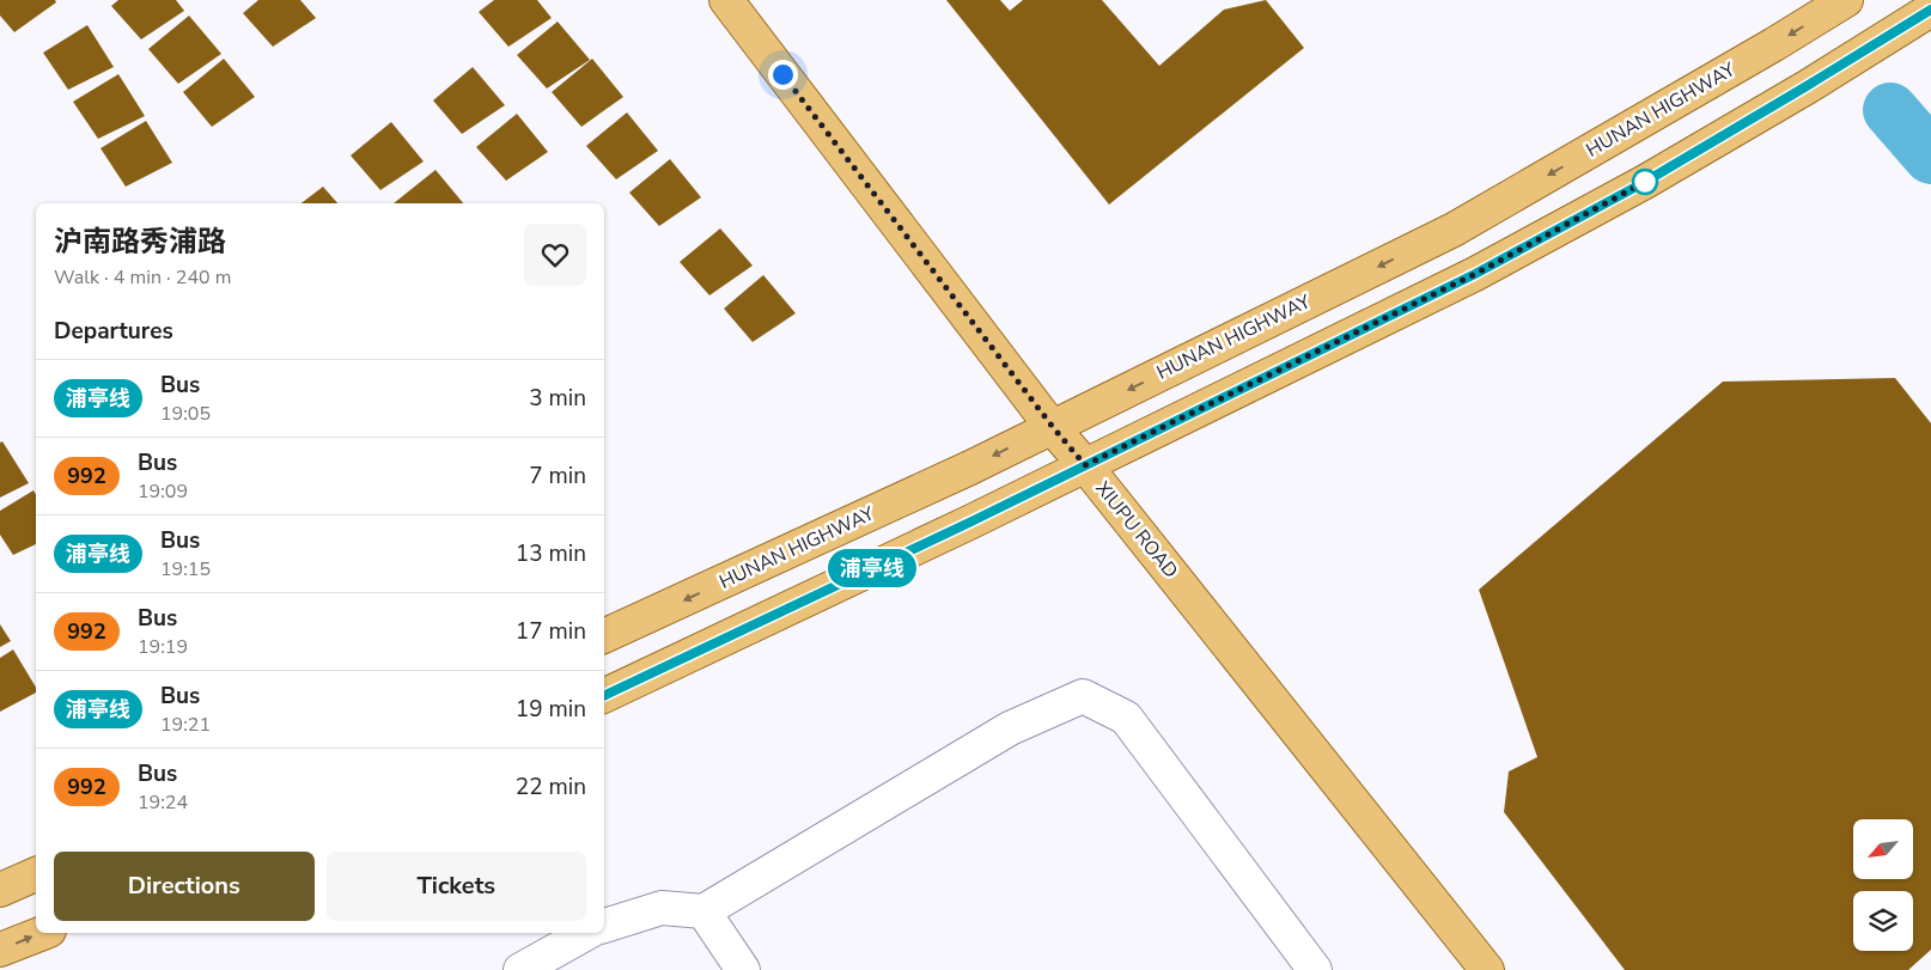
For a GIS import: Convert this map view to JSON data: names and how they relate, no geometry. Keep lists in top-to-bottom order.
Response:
{
  "streets": {
    "main road": ["HUNAN HIGHWAY", "XIUPU ROAD"]
  },
  "crossings": [
    ["HUNAN HIGHWAY", "XIUPU ROAD"]
  ],
  "lines": ["bus line 浦亭线"],
  "north": "bottom left",
  "page": {
    "on_map": "浦亭线",
    "heading": [
      ["沪南路秀浦路", "Walk · 4 min · 240 m"],
      "Departures"
    ],
    "list": [
      {
        "mark": "浦亭线",
        "name": "Bus",
        "note": "19:05",
        "value": "3 min"
      },
      {
        "mark": "992",
        "name": "Bus",
        "note": "19:09",
        "value": "7 min"
      },
      {
        "mark": "浦亭线",
        "name": "Bus",
        "note": "19:15",
        "value": "13 min"
      },
      {
        "mark": "992",
        "name": "Bus",
        "note": "19:19",
        "value": "17 min"
      },
      {
        "mark": "浦亭线",
        "name": "Bus",
        "note": "19:21",
        "value": "19 min"
      },
      {
        "mark": "992",
        "name": "Bus",
        "note": "19:24",
        "value": "22 min"
      }
    ],
    "buttons": ["Directions", "Tickets"]
  }
}
